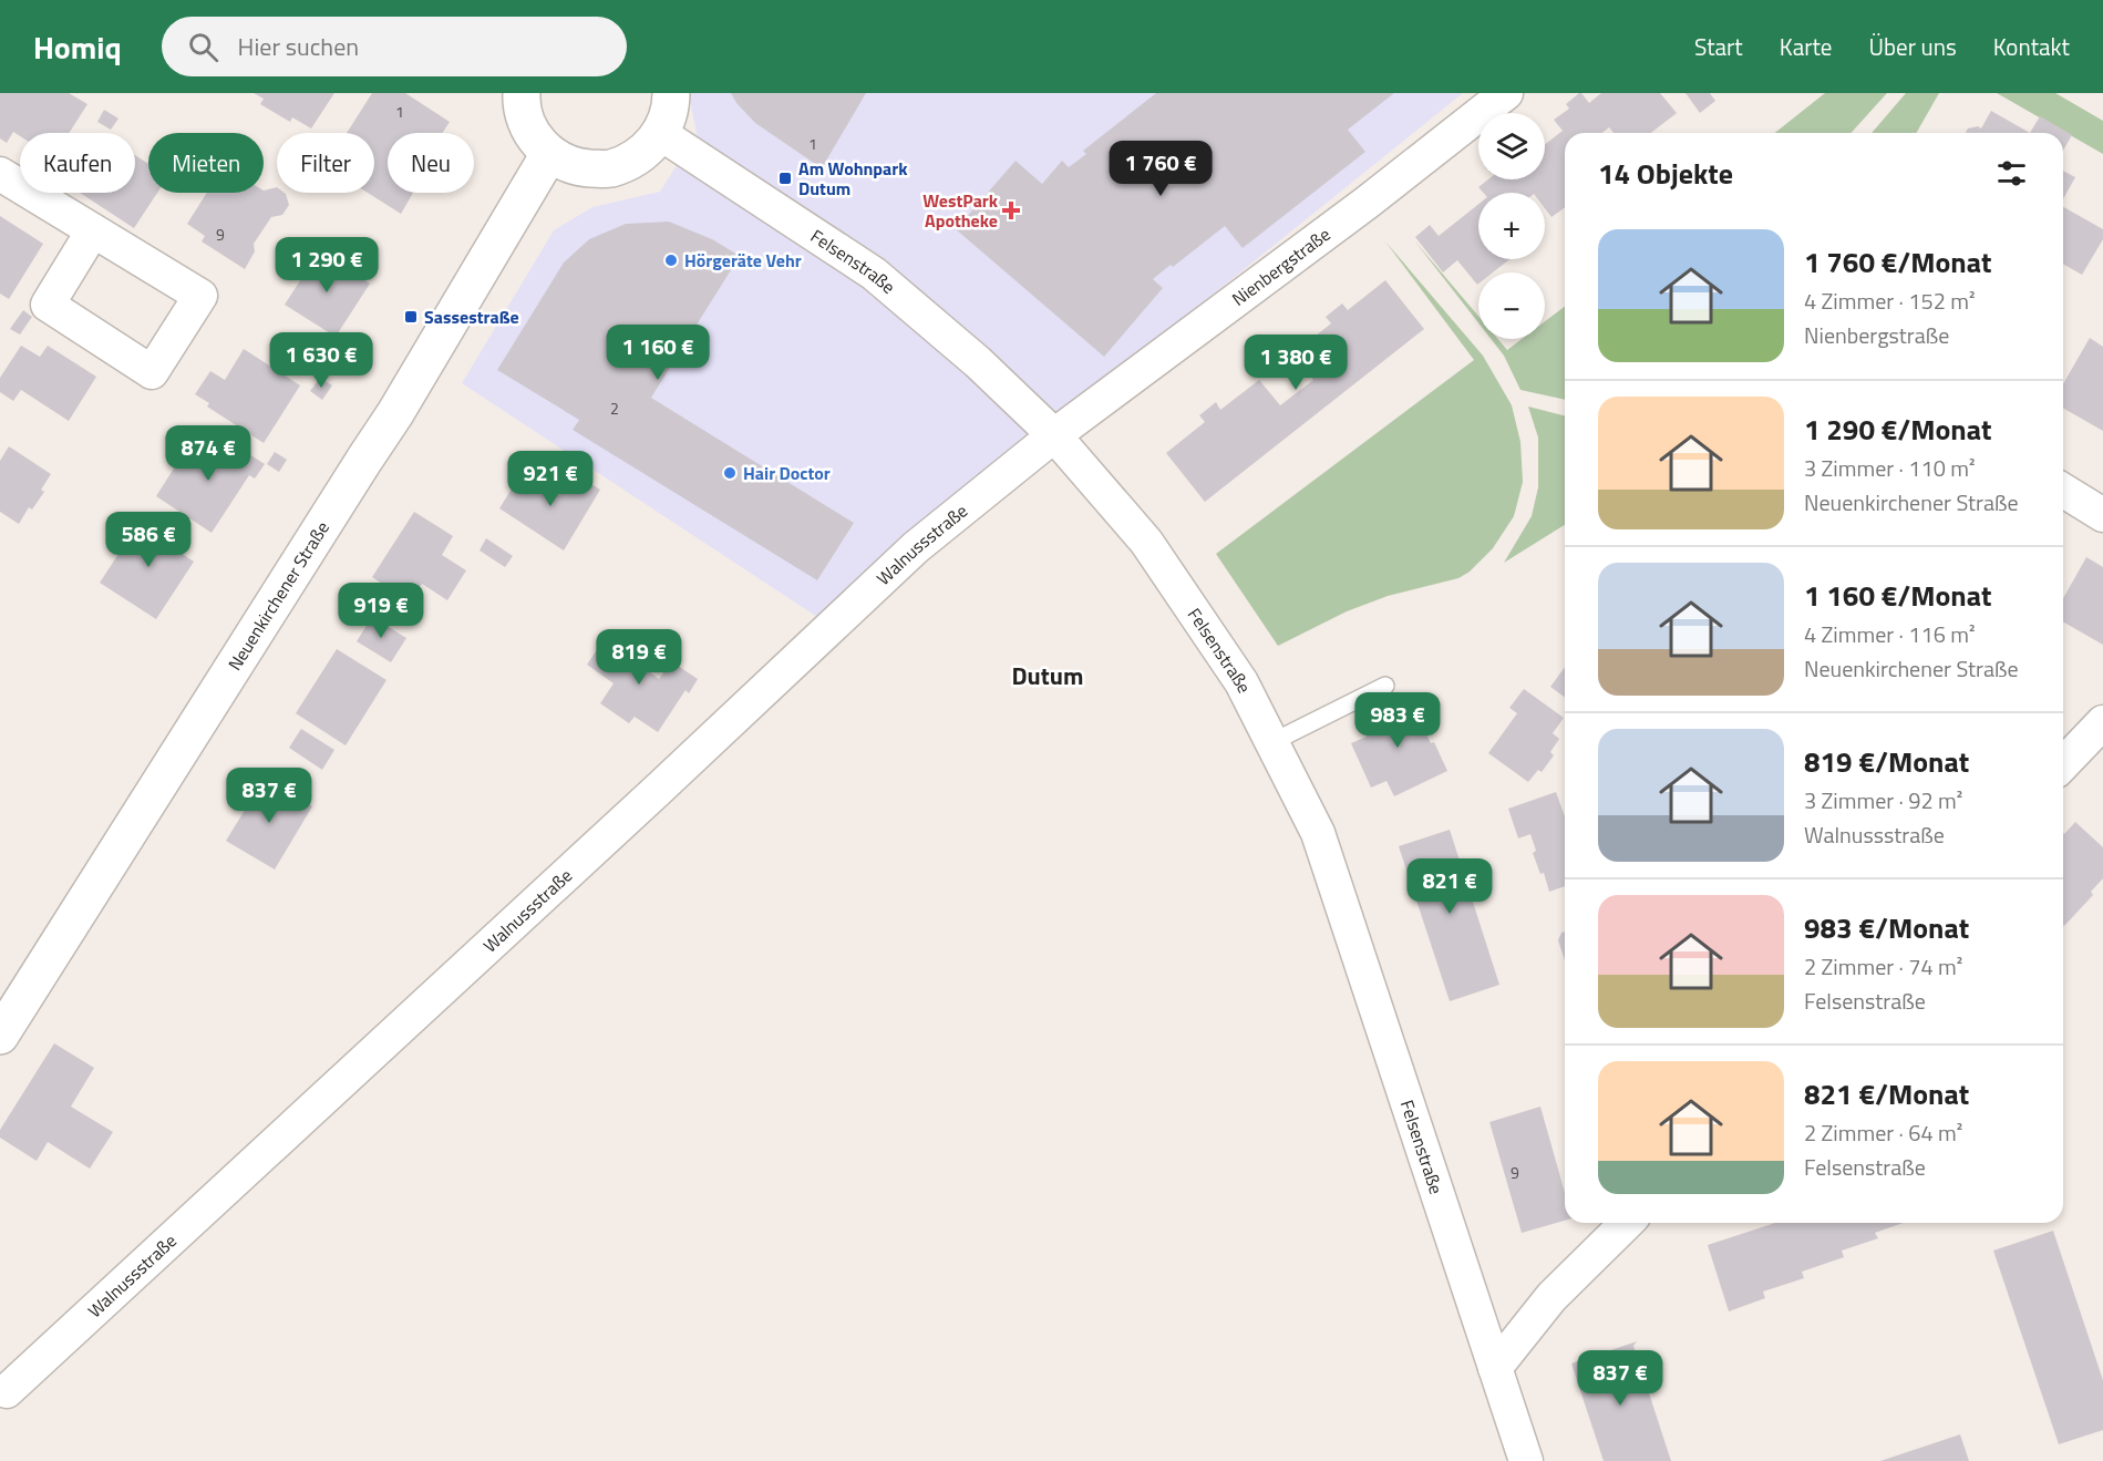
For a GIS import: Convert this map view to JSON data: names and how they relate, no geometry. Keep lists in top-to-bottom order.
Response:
{
  "streets": {
    "street": [
      "Felsenstraße",
      "Nienbergstraße",
      "Walnussstraße",
      "Neuenkirchener Straße"
    ]
  },
  "crossings": [
    ["Felsenstraße", "Nienbergstraße"],
    ["Felsenstraße", "Walnussstraße"],
    ["Nienbergstraße", "Walnussstraße"]
  ],
  "districts": ["Dutum"],
  "places": {
    "transit": ["Am Wohnpark Dutum", "Sassestraße"],
    "health": ["WestPark Apotheke"],
    "other": ["Hörgeräte Vehr", "Hair Doctor"]
  },
  "house_numbers": [
    "1",
    "1",
    "9",
    "2",
    "9"
  ],
  "page": {
    "header": "Homiq",
    "search": "Hier suchen",
    "nav": [
      "Start",
      "Karte",
      "Über uns",
      "Kontakt"
    ],
    "map_buttons": ["+", "−"],
    "chip": [
      "Kaufen",
      "Mieten",
      "Filter",
      "Neu"
    ],
    "heading": "14 Objekte",
    "price": [
      "1 760 €",
      "1 290 €",
      "1 160 €",
      "1 630 €",
      "1 380 €",
      "874 €",
      "921 €",
      "586 €",
      "919 €",
      "819 €",
      "983 €",
      "837 €",
      "821 €",
      "837 €"
    ],
    "list": [
      {
        "name": "1 760 €/Monat",
        "note": "4 Zimmer · 152 m² · Nienbergstraße"
      },
      {
        "name": "1 290 €/Monat",
        "note": "3 Zimmer · 110 m² · Neuenkirchener Straße"
      },
      {
        "name": "1 160 €/Monat",
        "note": "4 Zimmer · 116 m² · Neuenkirchener Straße"
      },
      {
        "name": "819 €/Monat",
        "note": "3 Zimmer · 92 m² · Walnussstraße"
      },
      {
        "name": "983 €/Monat",
        "note": "2 Zimmer · 74 m² · Felsenstraße"
      },
      {
        "name": "821 €/Monat",
        "note": "2 Zimmer · 64 m² · Felsenstraße"
      }
    ]
  }
}
